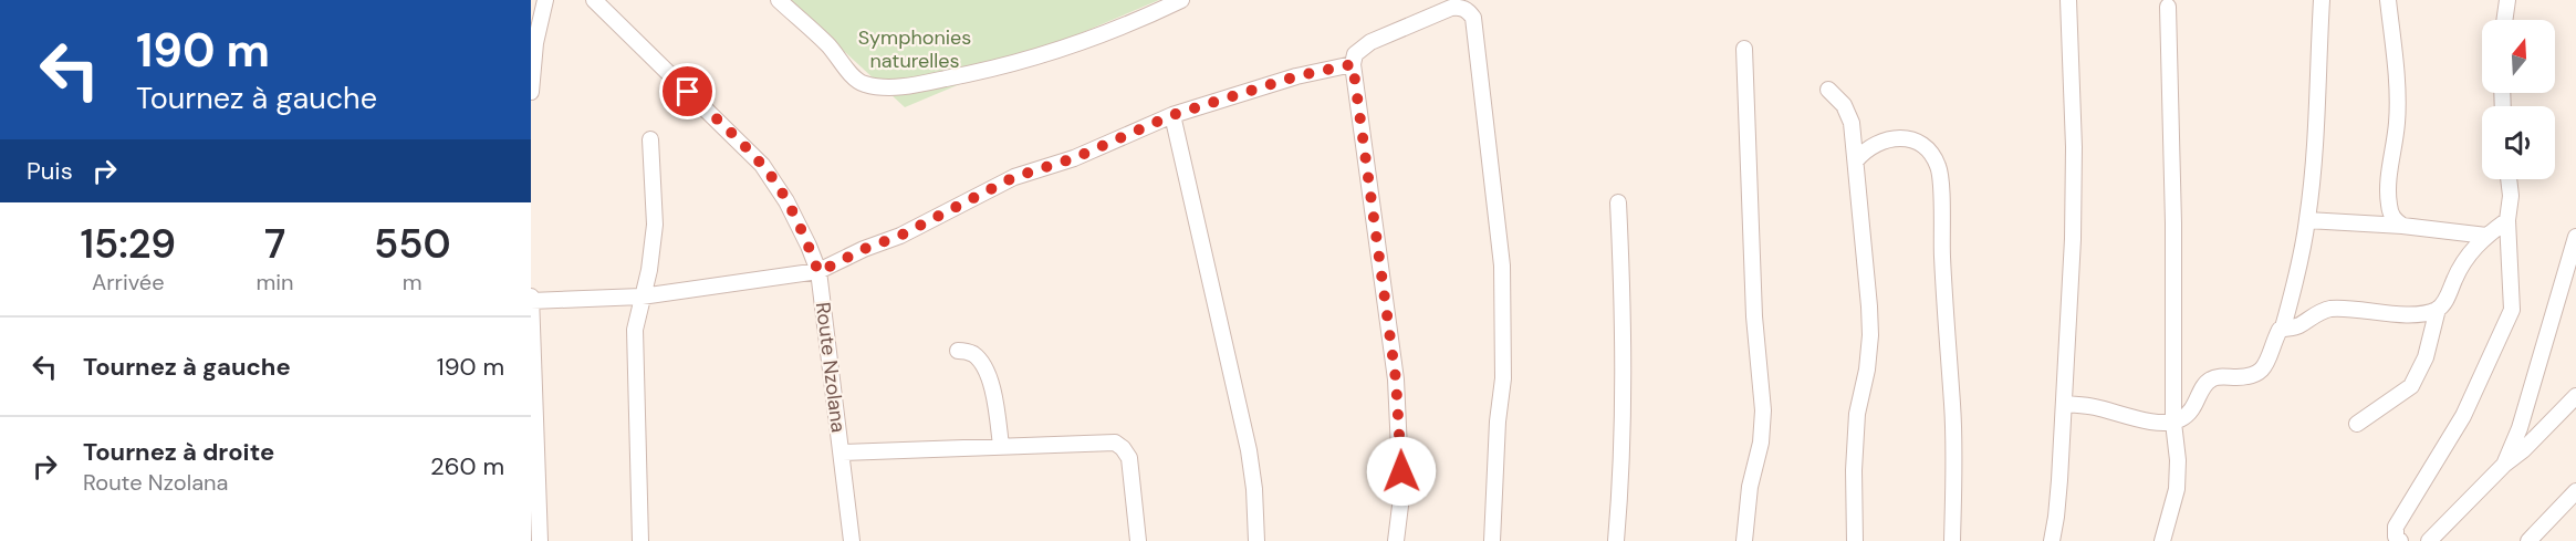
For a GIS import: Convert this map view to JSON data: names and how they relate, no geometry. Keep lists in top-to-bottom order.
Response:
{
  "streets": {
    "street": ["Route Nzolana"]
  },
  "parks": ["Symphonies naturelles"],
  "north": "top",
  "page": {
    "turn": ["190 m", "Tournez à gauche"],
    "then": "Puis",
    "eta": [
      "15:29",
      "Arrivée",
      "7",
      "min",
      "550",
      "m"
    ],
    "list": [
      {
        "name": "Tournez à gauche",
        "value": "190 m"
      },
      {
        "name": "Tournez à droite",
        "note": "Route Nzolana",
        "value": "260 m"
      }
    ]
  }
}
